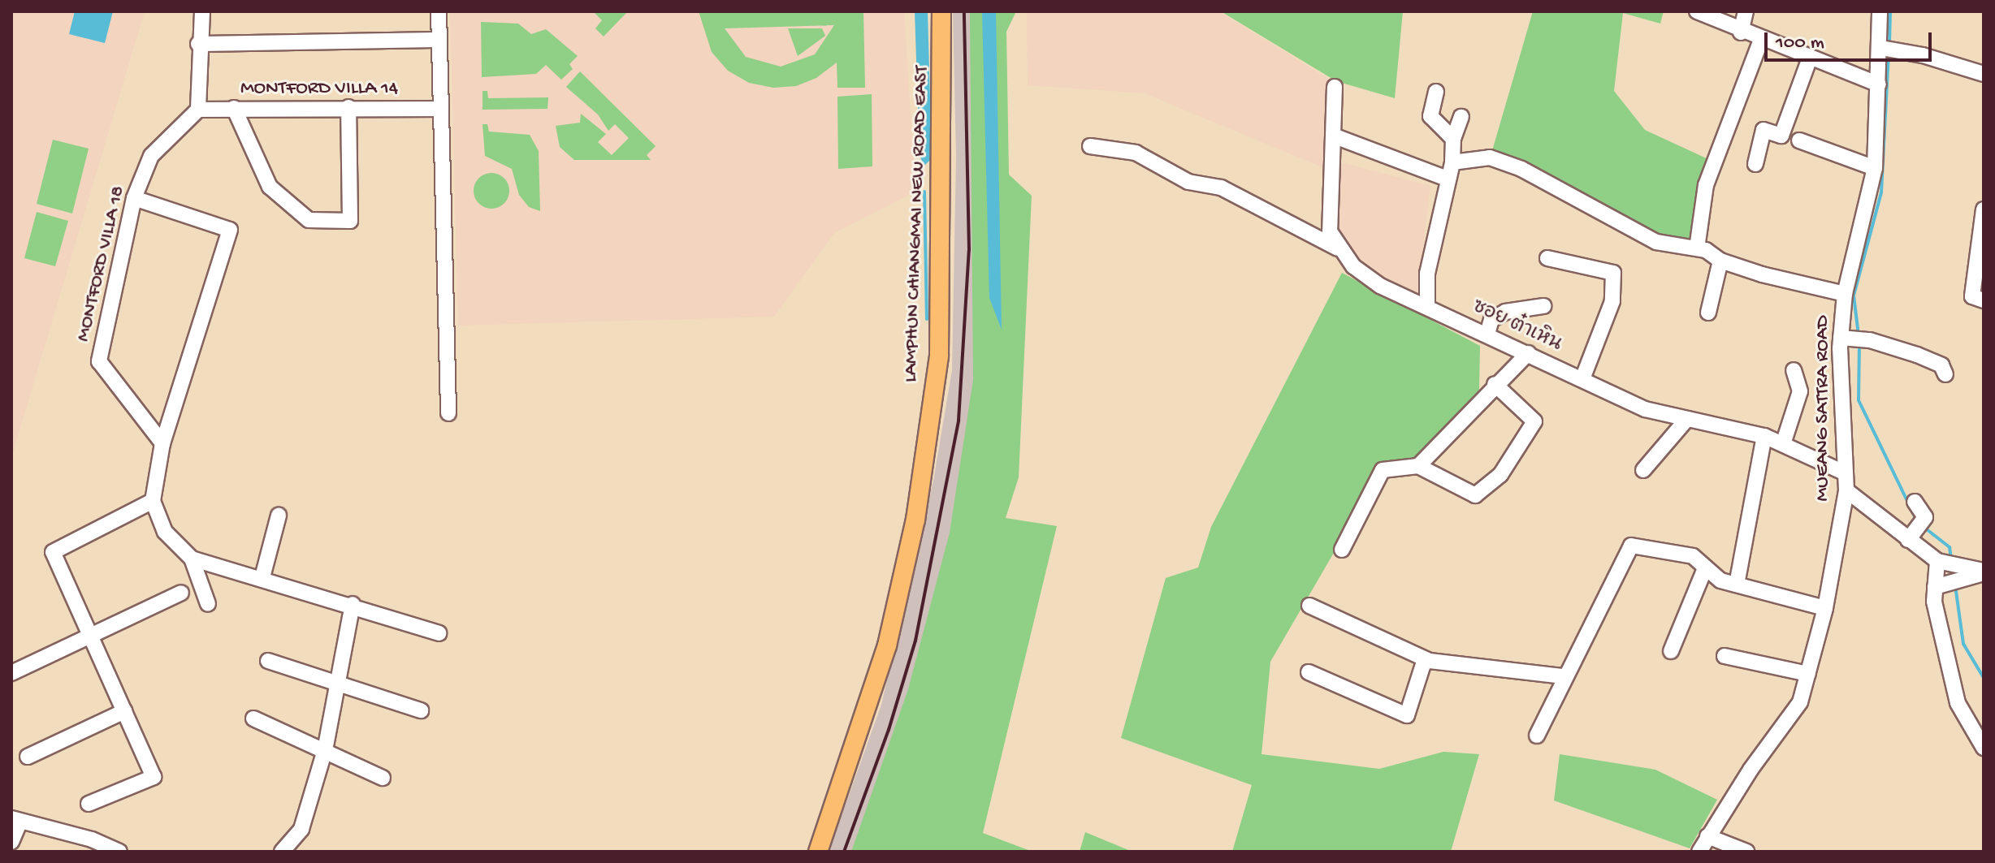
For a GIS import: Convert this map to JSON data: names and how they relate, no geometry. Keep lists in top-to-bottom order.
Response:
{
  "streets": {
    "main road": ["LAMPHUN CHIANGMAI NEW ROAD EAST"],
    "street": [
      "MONTFORD VILLA 14",
      "MONTFORD VILLA 18",
      "ซอย ต๋าเหิน",
      "MUEANG SATTRA ROAD"
    ]
  },
  "crossings": [
    ["MONTFORD VILLA 14", "MONTFORD VILLA 18"],
    ["ซอย ต๋าเหิน", "MUEANG SATTRA ROAD"]
  ],
  "scale_bar": "100 m"
}
